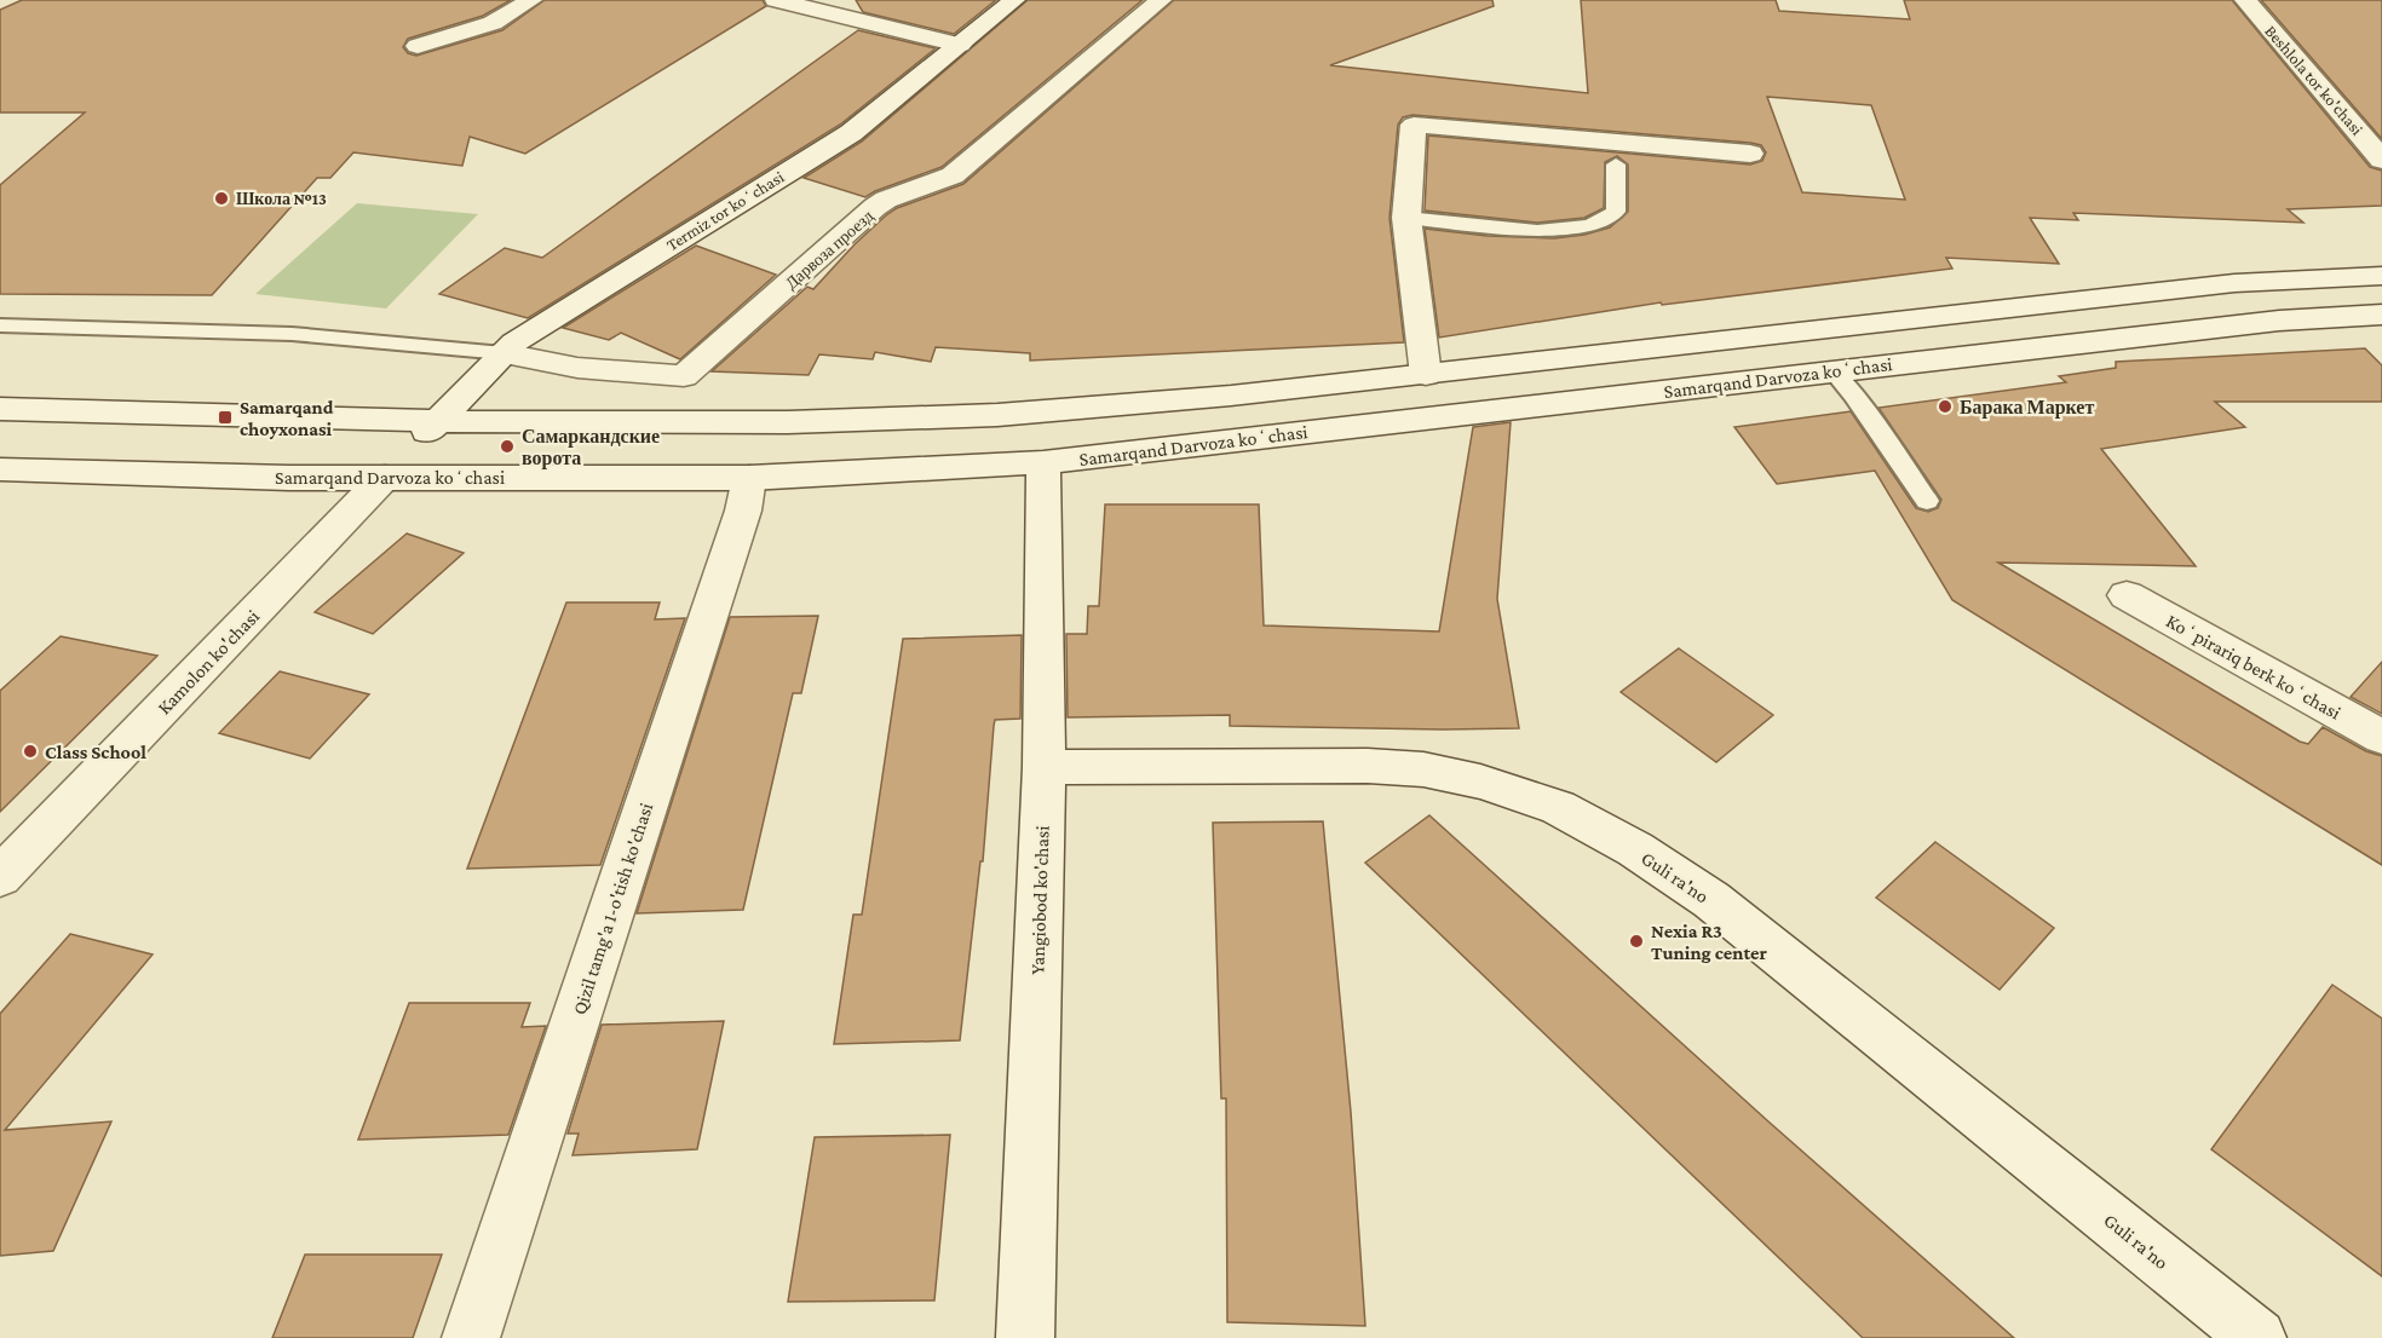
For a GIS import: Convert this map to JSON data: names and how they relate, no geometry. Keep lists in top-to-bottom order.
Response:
{
  "streets": {
    "street": [
      "Beshlola tor ko'chasi",
      "Termiz tor koʻchasi",
      "Дарвоза проезд",
      "Samarqand Darvoza koʻchasi",
      "Kamolon ko'chasi",
      "Koʻpirariq berk koʻchasi",
      "Guli ra'no",
      "Yangiobod ko'chasi",
      "Qizil tamg'a 1-o'tish ko'chasi"
    ]
  },
  "crossings": [
    ["Termiz tor koʻchasi", "Дарвоза проезд"],
    ["Termiz tor koʻchasi", "Samarqand Darvoza koʻchasi"],
    ["Termiz tor koʻchasi", "Kamolon ko'chasi"],
    ["Samarqand Darvoza koʻchasi", "Kamolon ko'chasi"],
    ["Samarqand Darvoza koʻchasi", "Yangiobod ko'chasi"],
    ["Samarqand Darvoza koʻchasi", "Qizil tamg'a 1-o'tish ko'chasi"],
    ["Guli ra'no", "Yangiobod ko'chasi"]
  ],
  "places": {
    "other": [
      "Школа №13",
      "Барака Маркет",
      "Самаркандские ворота",
      "Class School",
      "Nexia R3 Tuning center"
    ],
    "transit": ["Samarqand choyxonasi"]
  }
}
